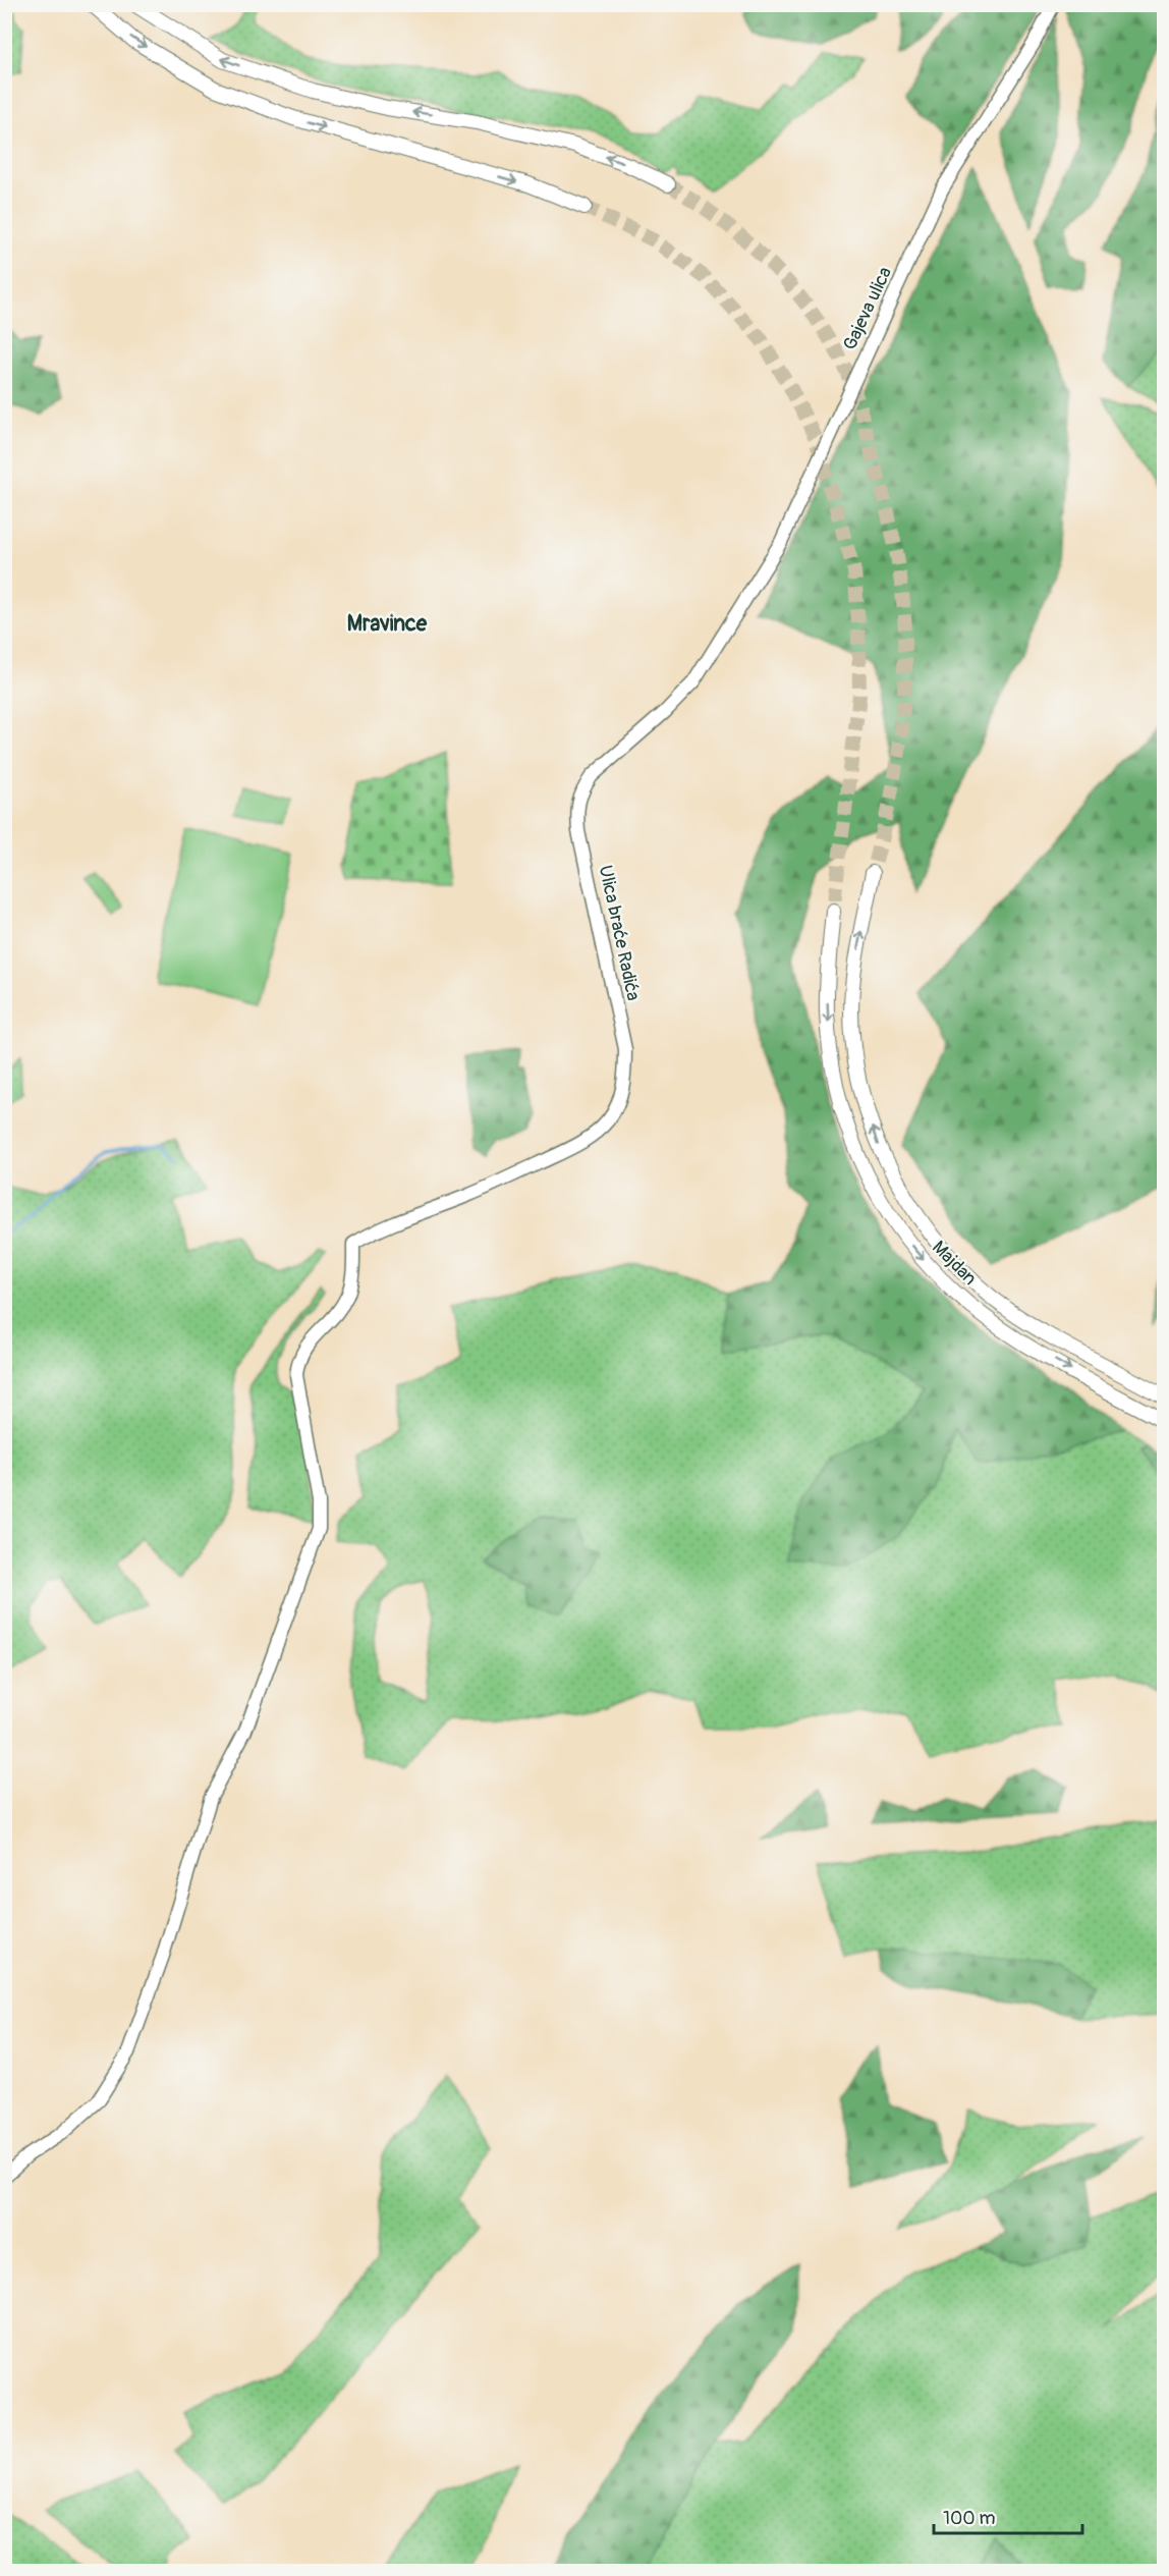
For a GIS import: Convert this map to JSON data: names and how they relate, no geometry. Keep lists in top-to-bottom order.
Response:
{
  "streets": {
    "highway": ["Majdan"],
    "main road": ["Gajeva ulica", "Ulica braće Radića"]
  },
  "crossings": [
    ["Gajeva ulica", "Ulica braće Radića"]
  ],
  "districts": ["Mravince"],
  "scale_bar": "100 m"
}
